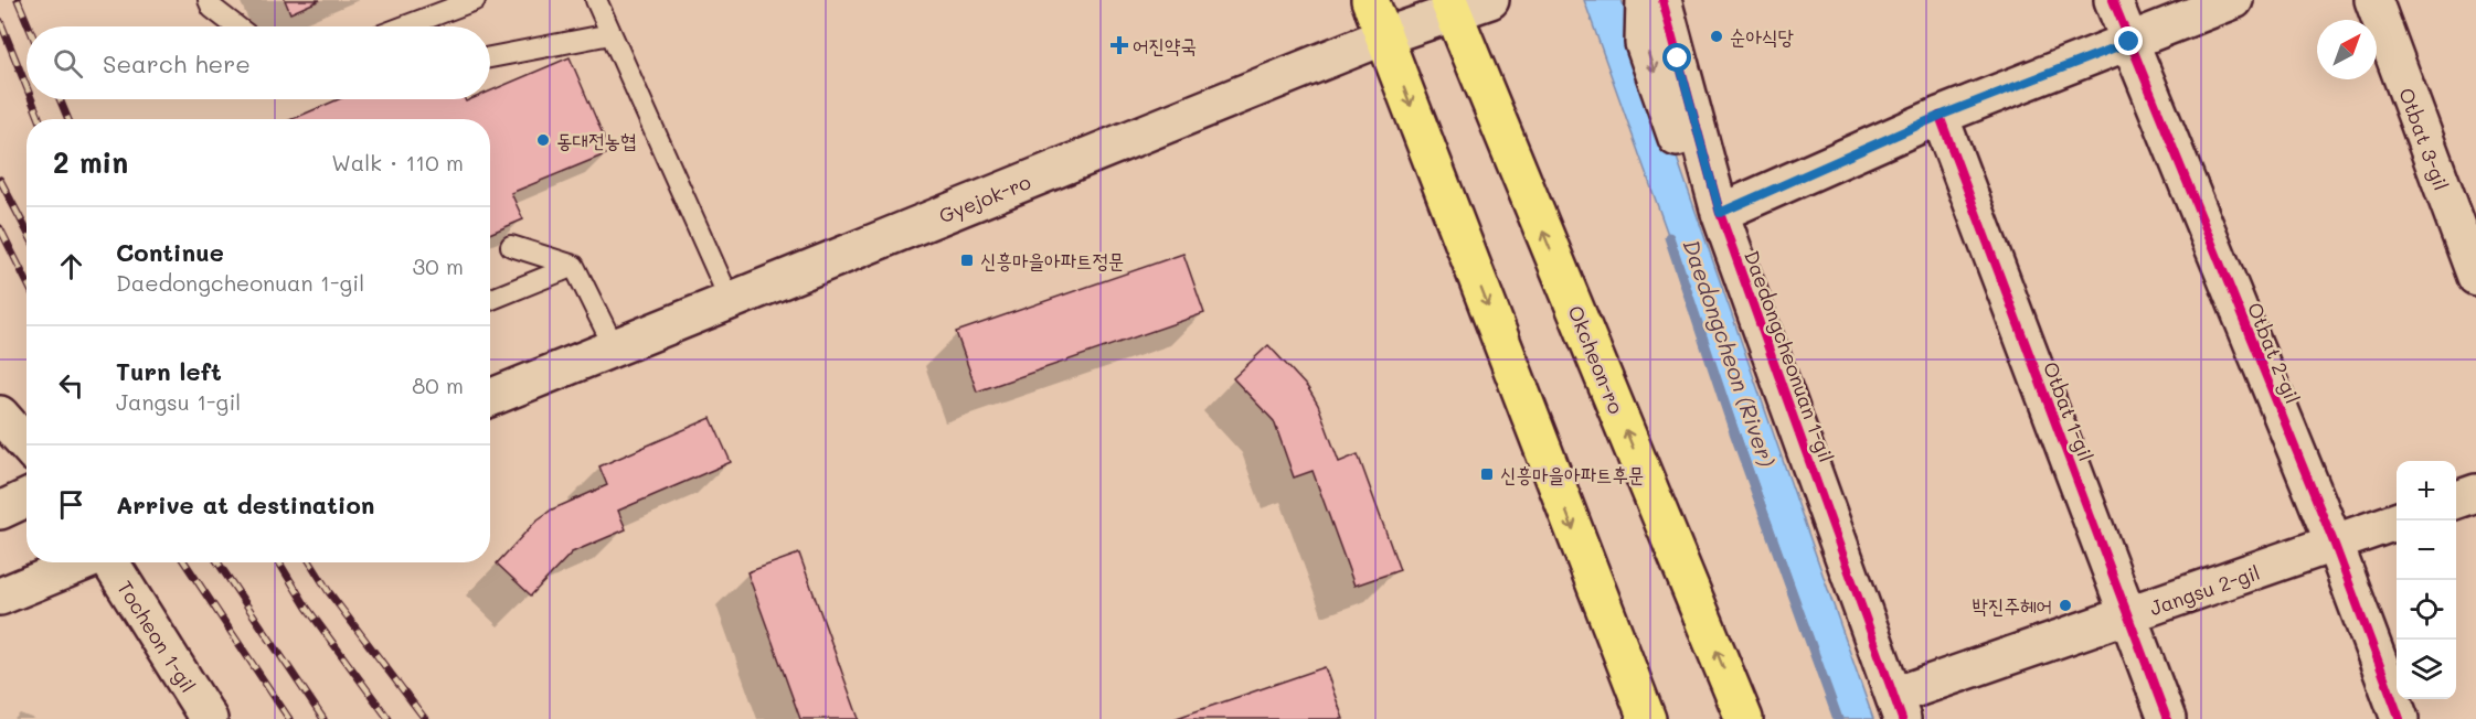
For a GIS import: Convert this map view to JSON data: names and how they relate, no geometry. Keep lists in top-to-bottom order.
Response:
{
  "streets": {
    "main road": ["Okcheon-ro"],
    "street": [
      "Otbat 3-gil",
      "Gyejok-ro",
      "Otbat 2-gil",
      "Daedongcheonuan 1-gil",
      "Otbat 1-gil",
      "Jangsu 2-gil",
      "Tocheon 1-gil"
    ]
  },
  "crossings": [
    ["Gyejok-ro", "Okcheon-ro"],
    ["Otbat 2-gil", "Jangsu 2-gil"],
    ["Daedongcheonuan 1-gil", "Jangsu 2-gil"],
    ["Otbat 1-gil", "Jangsu 2-gil"]
  ],
  "water": ["Daedongcheon (River)"],
  "places": {
    "other": ["순아식당", "동대전농협", "박진주헤어"],
    "health": ["어진약국"],
    "transit": ["신흥마을아파트정문", "신흥마을아파트후문"]
  },
  "north": "top right",
  "page": {
    "search": "Search here",
    "heading": ["2 min", "Walk · 110 m"],
    "list": [
      ["Continue", "Daedongcheonuan 1-gil", "30 m"],
      ["Turn left", "Jangsu 1-gil", "80 m"],
      "Arrive at destination"
    ],
    "map_buttons": ["+", "−"]
  }
}
